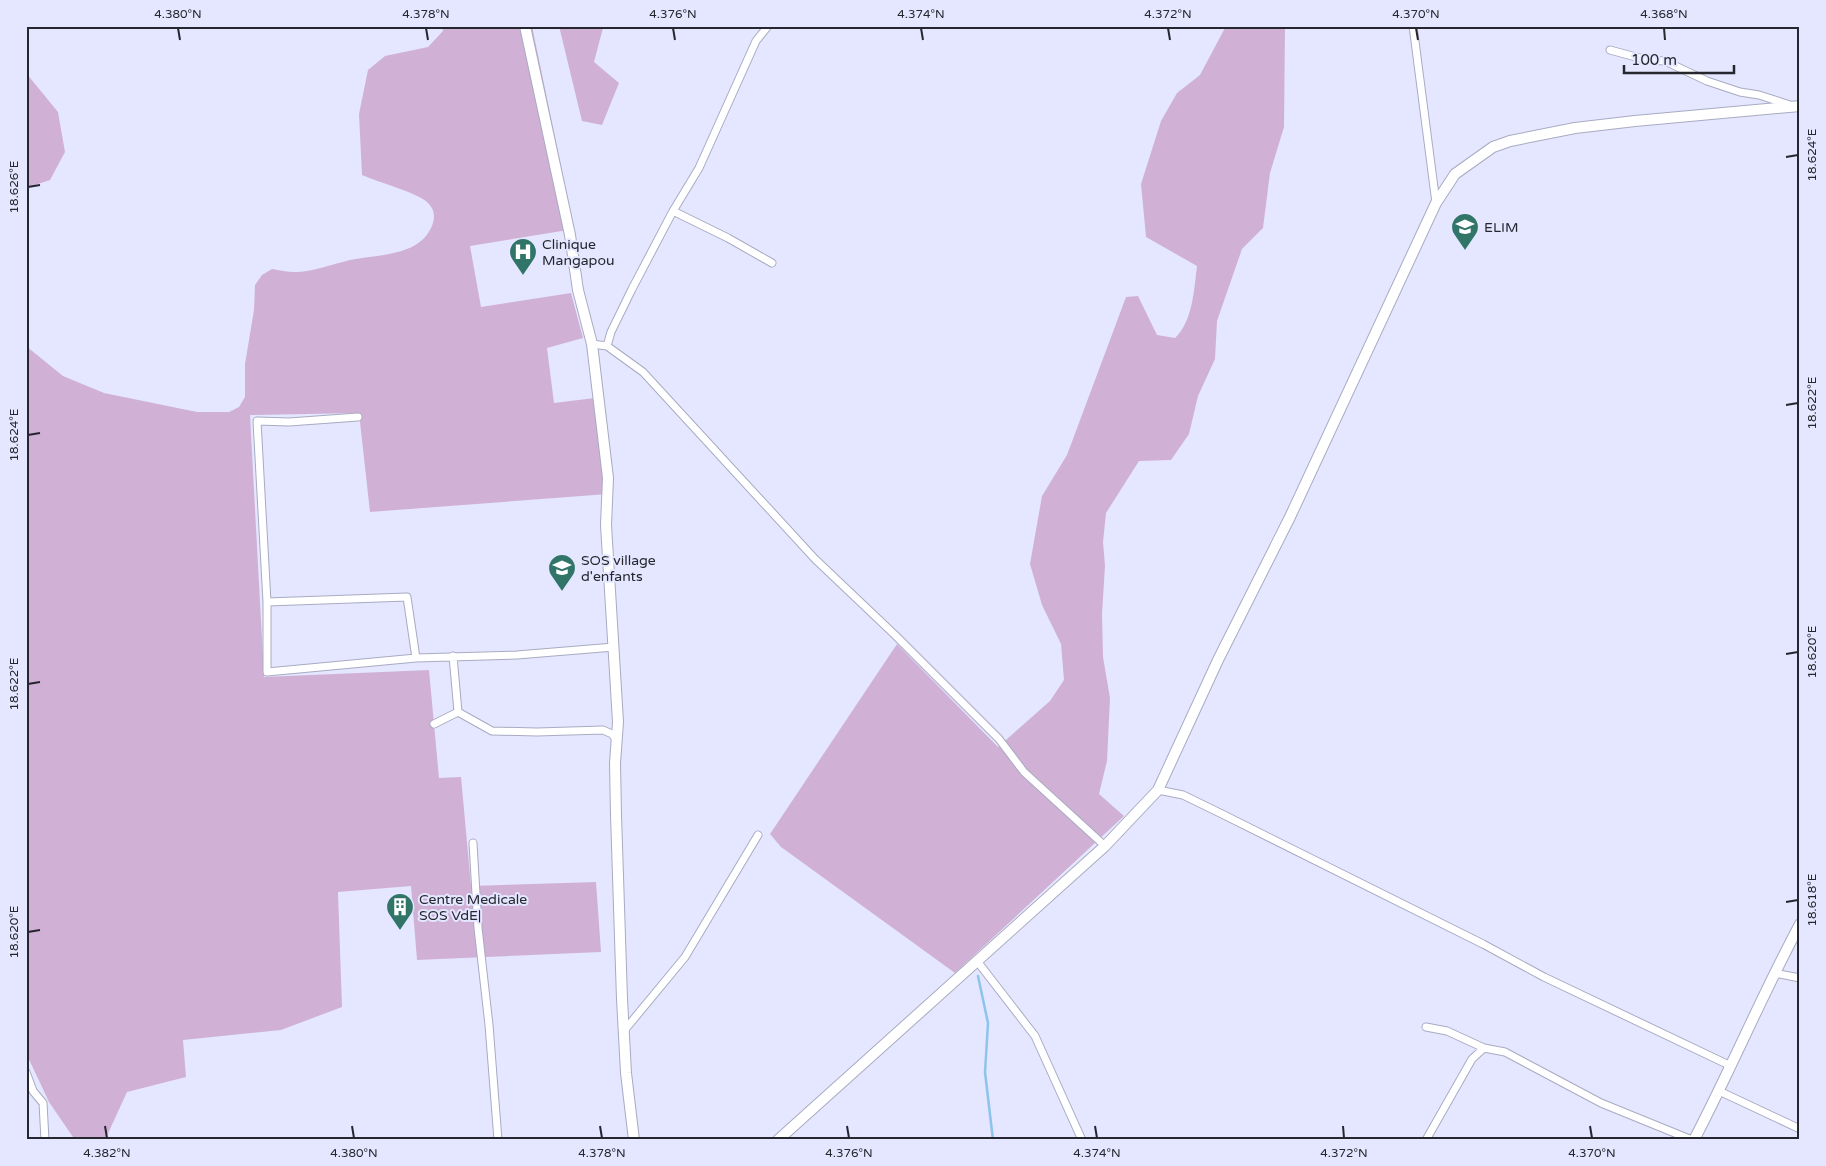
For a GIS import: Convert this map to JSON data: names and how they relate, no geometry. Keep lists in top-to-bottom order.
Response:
{
  "places": {
    "school or university": ["ELIM", "SOS village d'enfants"],
    "hospital": ["Clinique Mangapou"],
    "building": ["Centre Medicale SOS VdE|"]
  },
  "scale_bar": "100 m",
  "coordinates": [
    "4.380°N",
    "4.378°N",
    "4.376°N",
    "4.374°N",
    "4.372°N",
    "4.370°N",
    "4.368°N",
    "18.624°E",
    "18.626°E",
    "18.622°E",
    "18.620°E",
    "18.618°E",
    "4.382°N"
  ]
}
